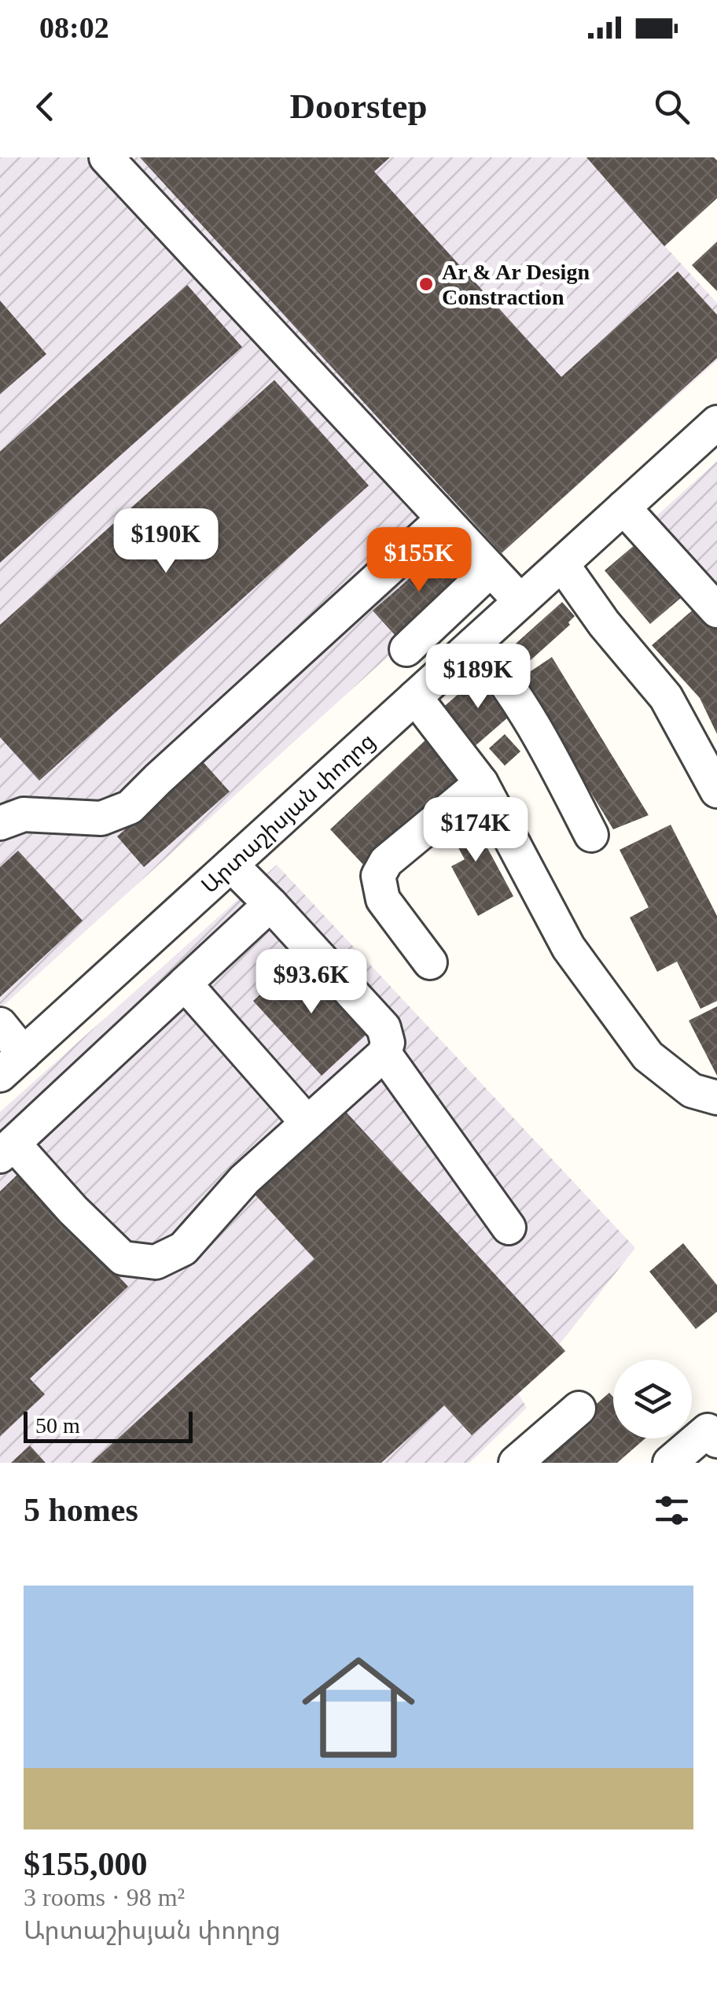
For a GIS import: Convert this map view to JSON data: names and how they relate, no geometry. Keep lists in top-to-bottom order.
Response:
{
  "streets": {
    "street": ["Արտաշիսյան փողոց"]
  },
  "places": ["Ar & Ar Design Constraction"],
  "scale_bar": "50 m",
  "page": {
    "status": "08:02",
    "header": "Doorstep",
    "price": [
      "$190K",
      "$155K",
      "$189K",
      "$174K",
      "$93.6K"
    ],
    "scale": "50 m",
    "heading": "5 homes",
    "list": [
      {
        "name": "$155,000",
        "note": "3 rooms · 98 m² · Արտաշիսյան փողոց"
      }
    ]
  }
}
